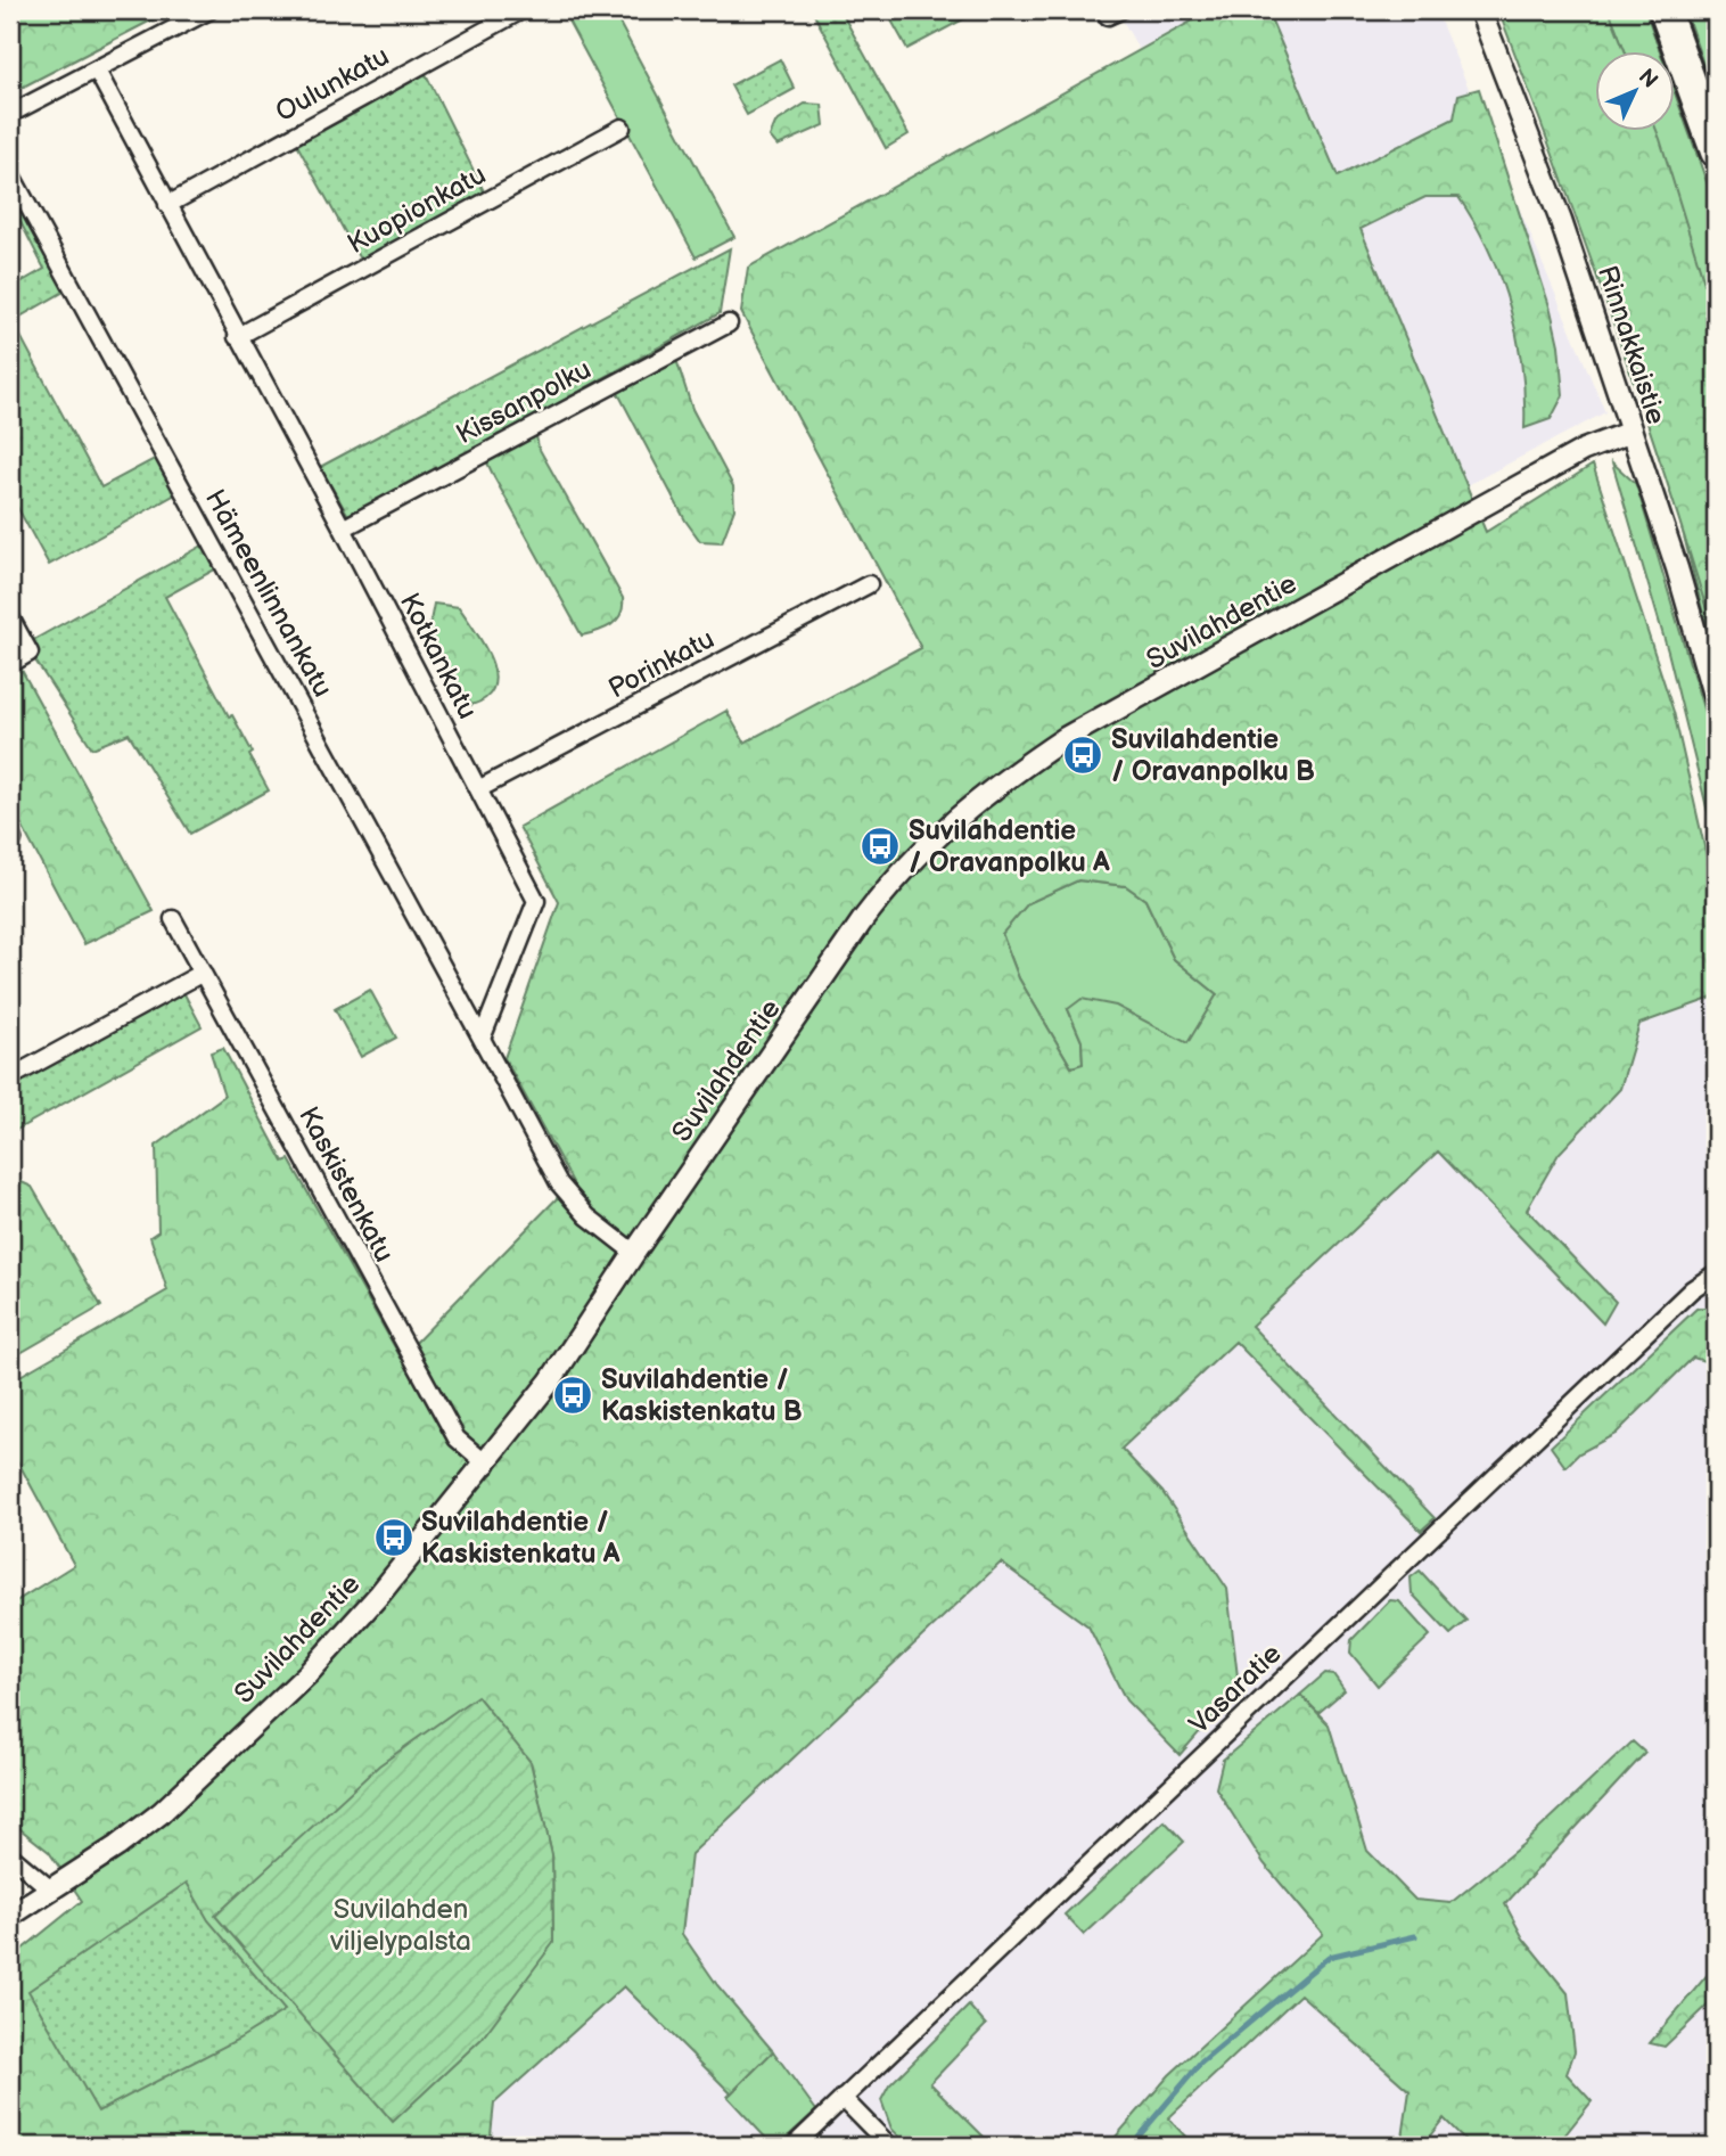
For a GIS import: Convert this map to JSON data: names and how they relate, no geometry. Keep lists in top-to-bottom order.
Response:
{
  "streets": {
    "street": [
      "Oulunkatu",
      "Kuopionkatu",
      "Rinnakkaistie",
      "Kissanpolku",
      "Hämeenlinnankatu",
      "Suvilahdentie",
      "Kotkankatu",
      "Porinkatu",
      "Kaskistenkatu",
      "Vasaratie"
    ]
  },
  "crossings": [
    ["Oulunkatu", "Kotkankatu"],
    ["Kuopionkatu", "Kotkankatu"],
    ["Rinnakkaistie", "Suvilahdentie"],
    ["Kissanpolku", "Kotkankatu"],
    ["Hämeenlinnankatu", "Kotkankatu"],
    ["Suvilahdentie", "Kaskistenkatu"],
    ["Kotkankatu", "Porinkatu"]
  ],
  "parks": ["Suvilahden viljelypalsta"],
  "places": {
    "bus stop": [
      "Suvilahdentie / Oravanpolku B",
      "Suvilahdentie / Oravanpolku A",
      "Suvilahdentie / Kaskistenkatu B",
      "Suvilahdentie / Kaskistenkatu A"
    ]
  },
  "north": "top right"
}
